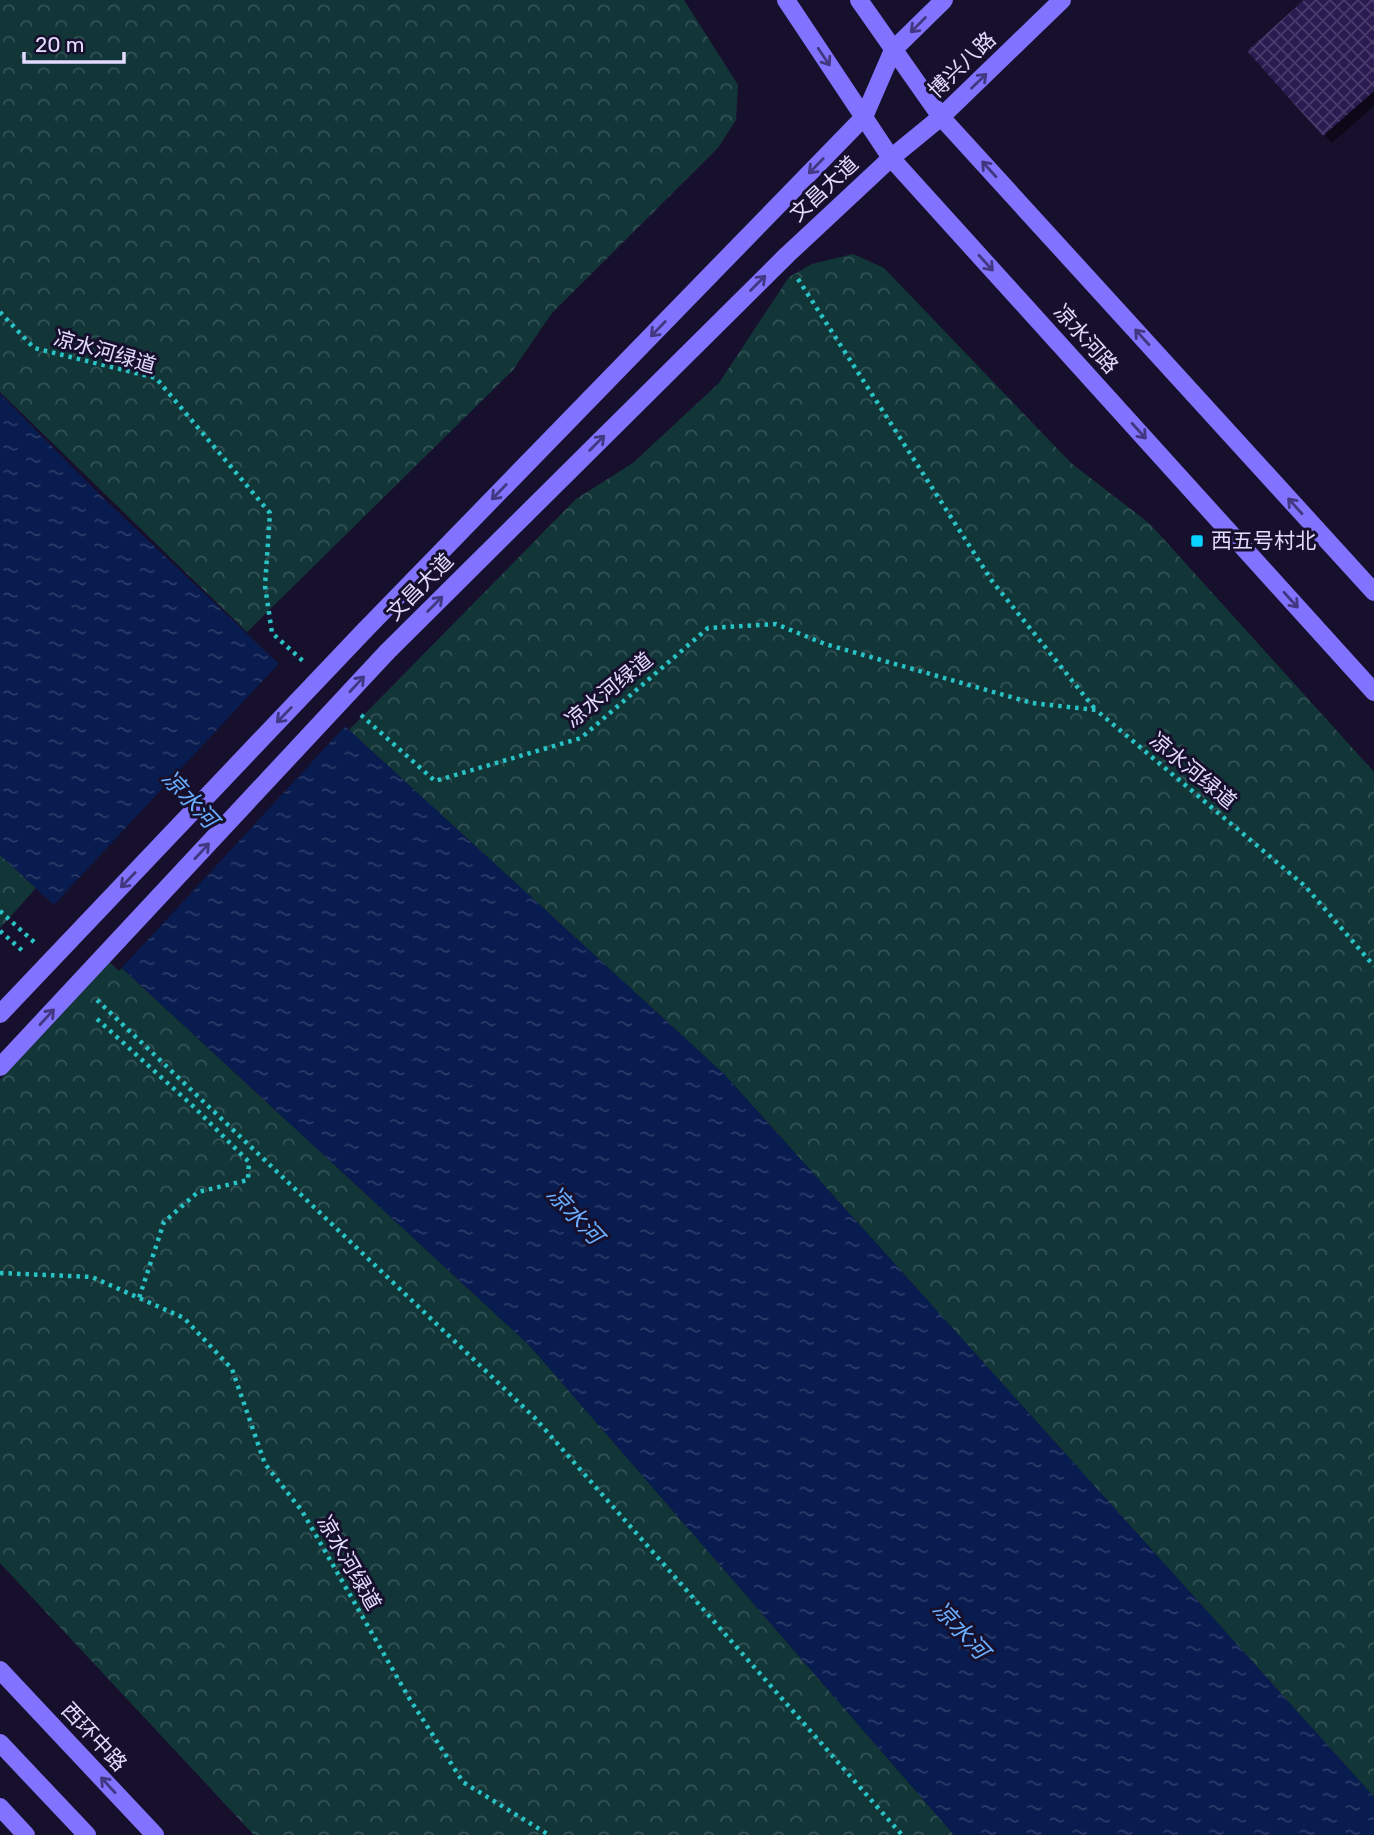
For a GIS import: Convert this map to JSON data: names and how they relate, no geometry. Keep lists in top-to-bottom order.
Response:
{
  "streets": {
    "main road": [
      "博兴八路",
      "文昌大道",
      "凉水河路",
      "西环中路"
    ],
    "path": ["凉水河绿道"]
  },
  "crossings": [
    ["博兴八路", "文昌大道"],
    ["博兴八路", "凉水河路"],
    ["文昌大道", "凉水河路"]
  ],
  "water": ["凉水河"],
  "places": {
    "transit": ["西五号村北"]
  },
  "scale_bar": "20 m"
}
